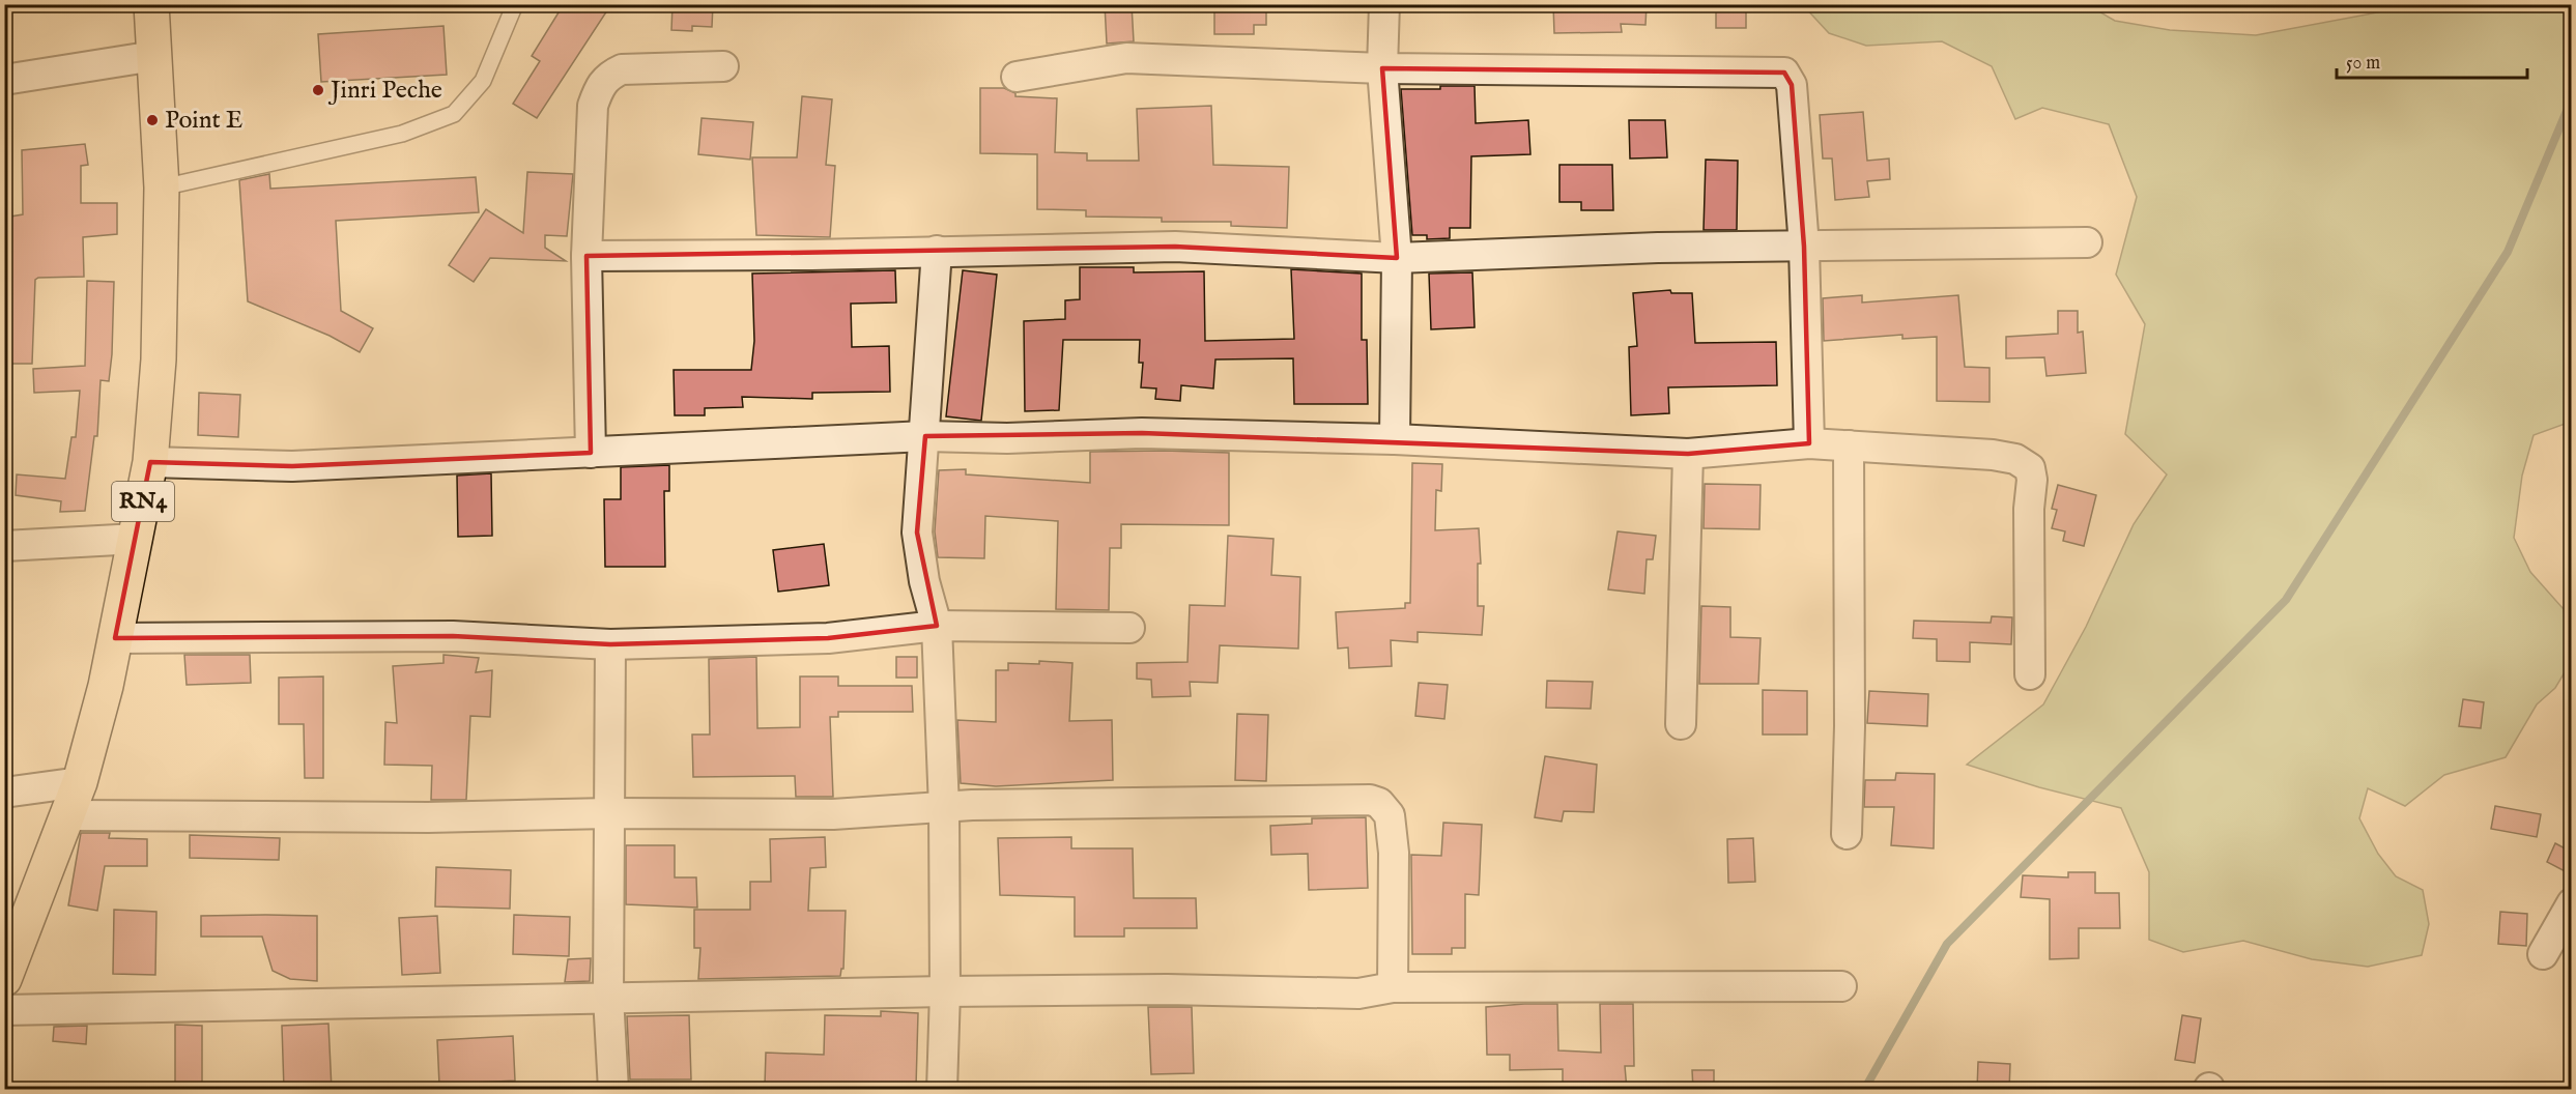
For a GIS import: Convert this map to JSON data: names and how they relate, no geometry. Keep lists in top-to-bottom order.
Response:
{
  "streets": {
    "highway": ["RN4"]
  },
  "places": ["Jinri Peche", "Point E"],
  "scale_bar": "50 m"
}
